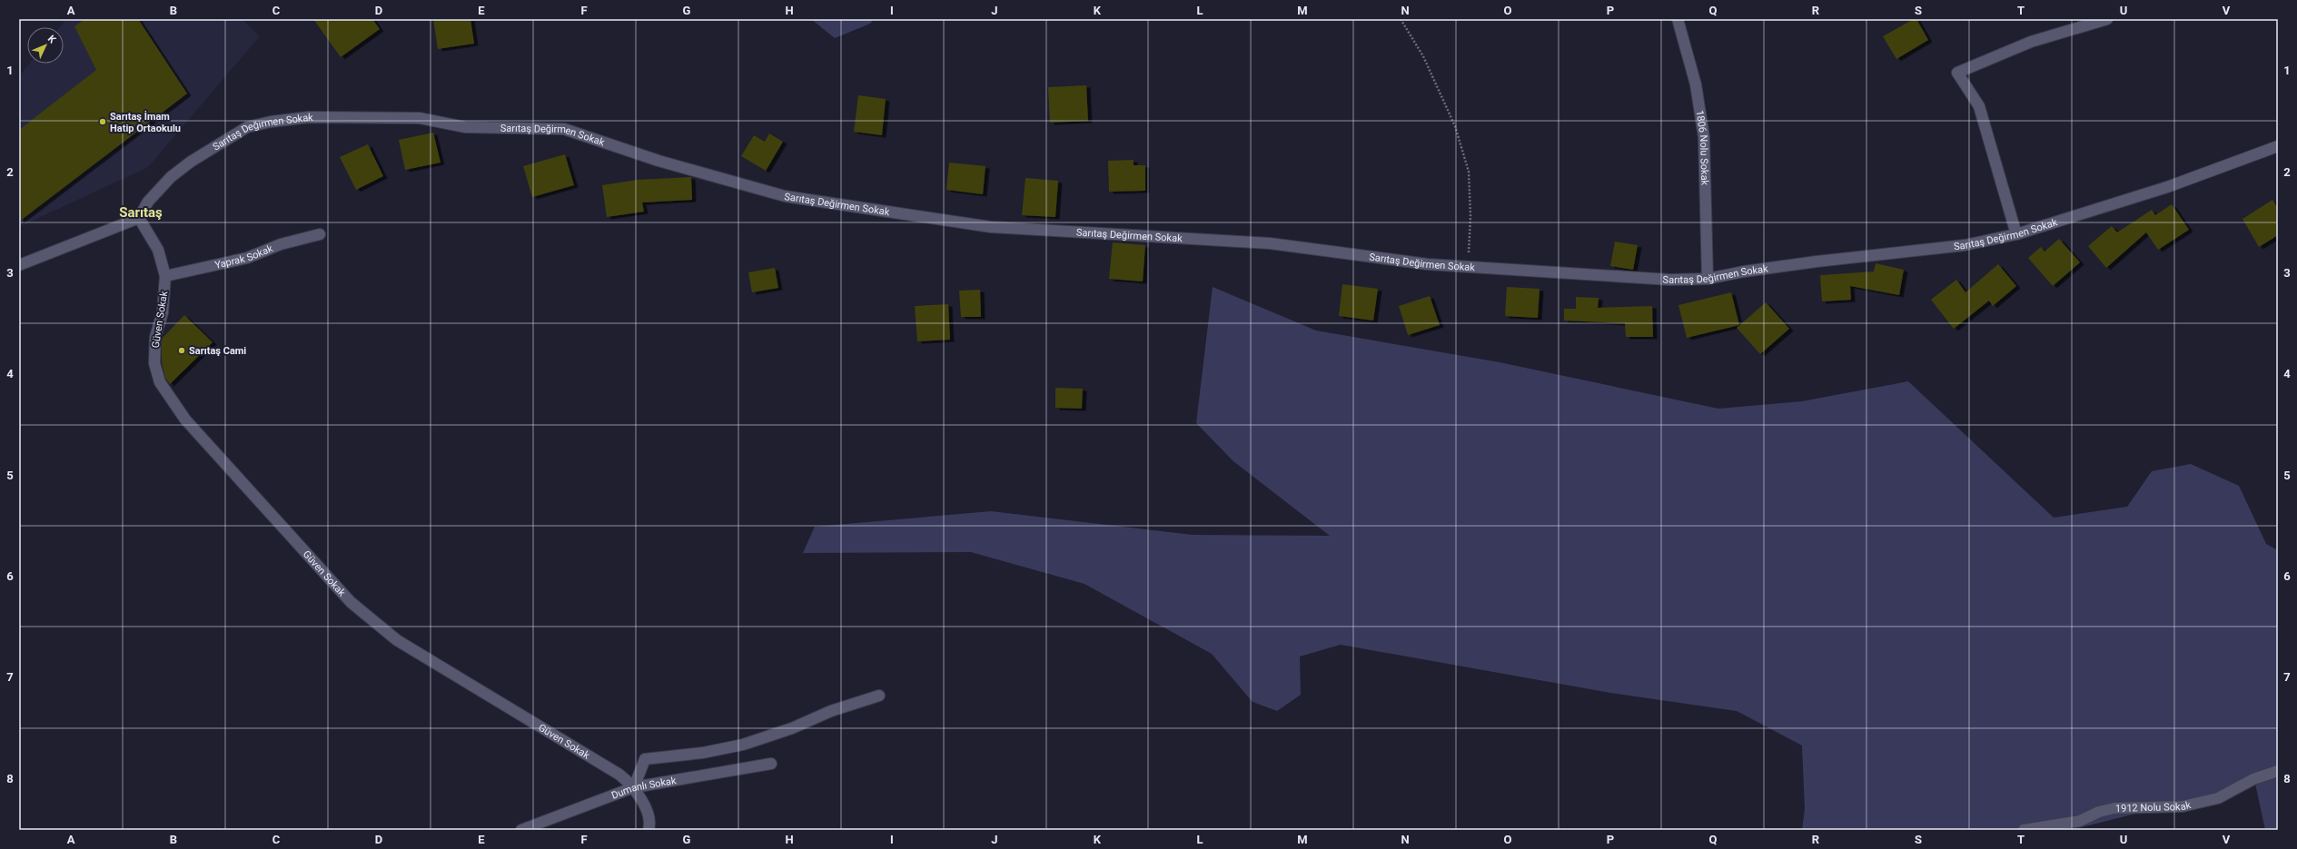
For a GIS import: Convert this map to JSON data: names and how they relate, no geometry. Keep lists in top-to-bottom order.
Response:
{
  "streets": {
    "street": [
      "Sarıtaş Değirmen Sokak",
      "1806 Nolu Sokak",
      "Yaprak Sokak",
      "Güven Sokak",
      "Dumanlı Sokak",
      "1912 Nolu Sokak"
    ]
  },
  "crossings": [
    ["Sarıtaş Değirmen Sokak", "1806 Nolu Sokak"],
    ["Sarıtaş Değirmen Sokak", "Güven Sokak"],
    ["Yaprak Sokak", "Güven Sokak"],
    ["Güven Sokak", "Dumanlı Sokak"]
  ],
  "districts": ["Sarıtaş"],
  "places": ["Sarıtaş İmam Hatip Ortaokulu", "Sarıtaş Cami"],
  "north": "top right",
  "grid": {
    "columns": [
      "A",
      "B",
      "C",
      "D",
      "E",
      "F",
      "G",
      "H",
      "I",
      "J",
      "K",
      "L",
      "M",
      "N",
      "O",
      "P",
      "Q",
      "R",
      "S",
      "T",
      "U",
      "V"
    ],
    "rows": [
      "1",
      "2",
      "3",
      "4",
      "5",
      "6",
      "7",
      "8"
    ]
  }
}
